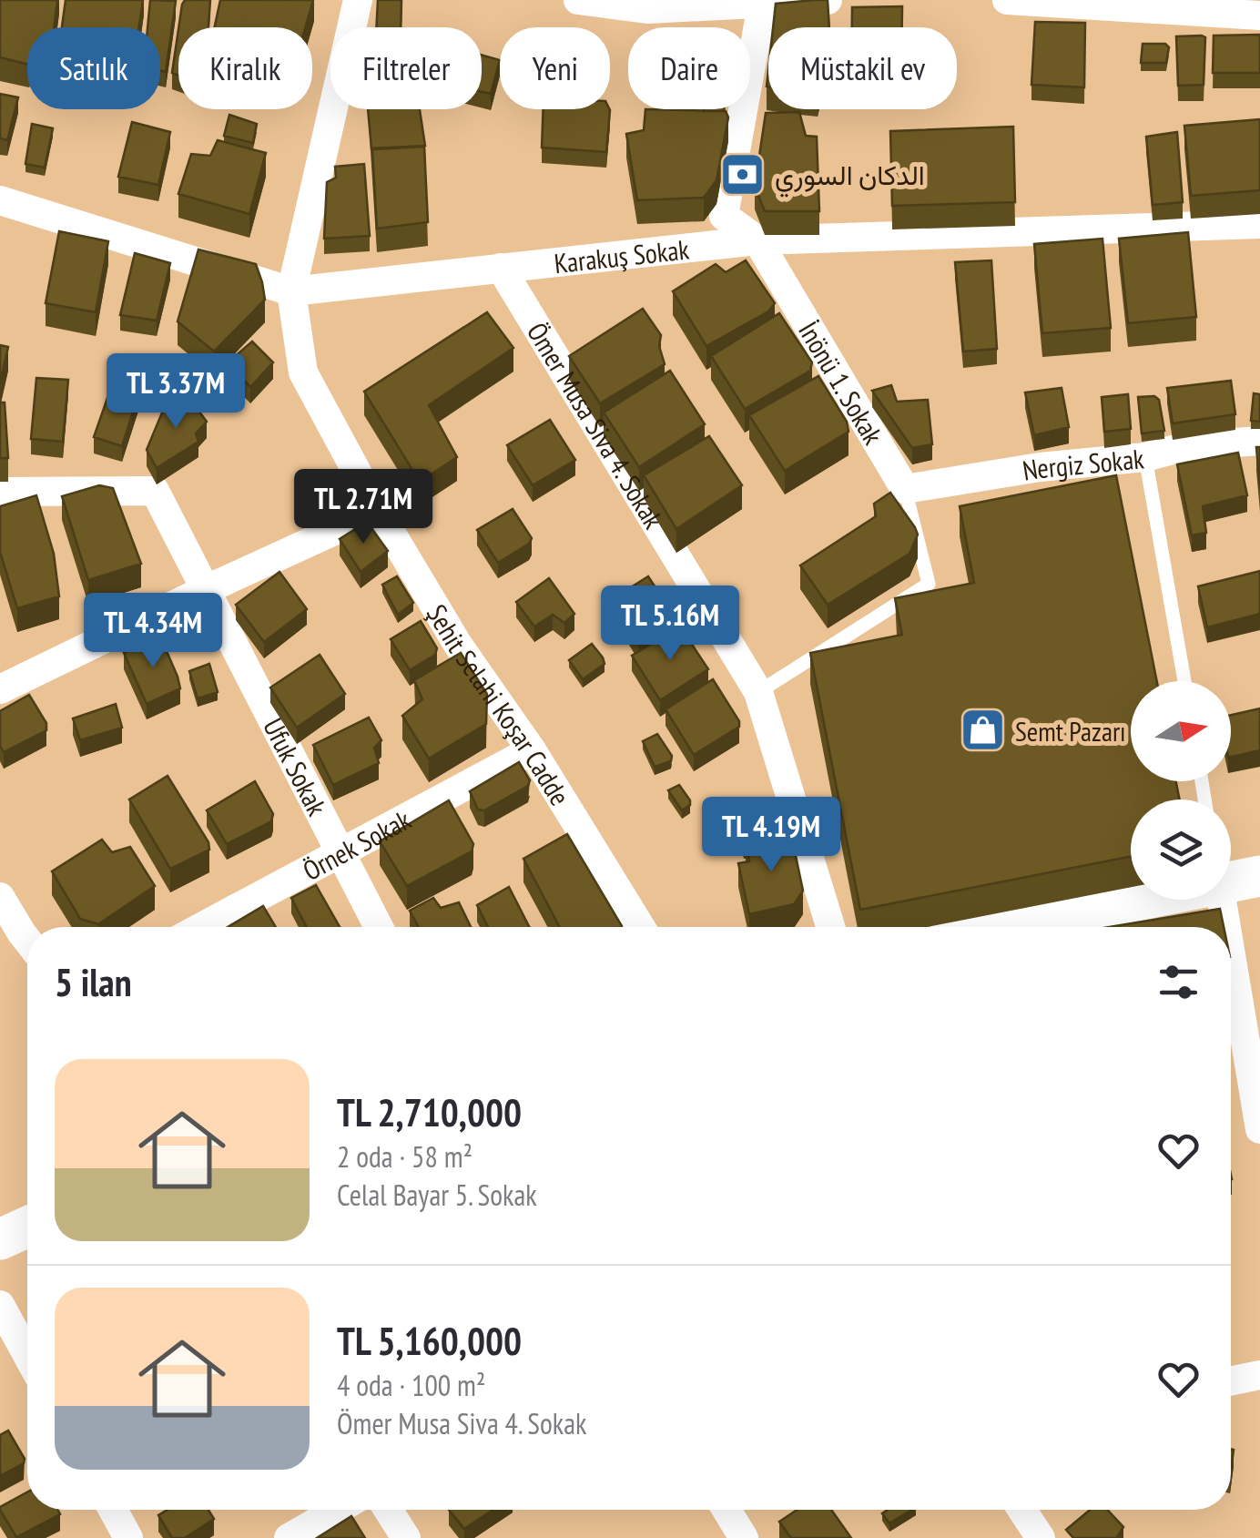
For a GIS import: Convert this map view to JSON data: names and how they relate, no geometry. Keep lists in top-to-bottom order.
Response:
{
  "streets": {
    "street": [
      "Karakuş Sokak",
      "İnönü 1. Sokak",
      "Ömer Musa Siva 4. Sokak",
      "Nergiz Sokak",
      "Şehit Selahi Koşar Cadde",
      "Ufuk Sokak",
      "Örnek Sokak"
    ]
  },
  "crossings": [
    ["Karakuş Sokak", "İnönü 1. Sokak"],
    ["Karakuş Sokak", "Ömer Musa Siva 4. Sokak"],
    ["Karakuş Sokak", "Şehit Selahi Koşar Cadde"],
    ["İnönü 1. Sokak", "Ömer Musa Siva 4. Sokak"],
    ["İnönü 1. Sokak", "Nergiz Sokak"],
    ["Şehit Selahi Koşar Cadde", "Örnek Sokak"],
    ["Ufuk Sokak", "Örnek Sokak"]
  ],
  "places": {
    "bank": ["الدكان السوري"],
    "shop": ["Semt Pazarı"]
  },
  "north": "right",
  "page": {
    "chip": [
      "Satılık",
      "Kiralık",
      "Filtreler",
      "Yeni",
      "Daire",
      "Müstakil ev"
    ],
    "price": [
      "TL 3.37M",
      "TL 2.71M",
      "TL 5.16M",
      "TL 4.34M",
      "TL 4.19M"
    ],
    "heading": "5 ilan",
    "list": [
      {
        "name": "TL 2,710,000",
        "note": "2 oda · 58 m² · Celal Bayar 5. Sokak"
      },
      {
        "name": "TL 5,160,000",
        "note": "4 oda · 100 m² · Ömer Musa Siva 4. Sokak"
      }
    ]
  }
}
